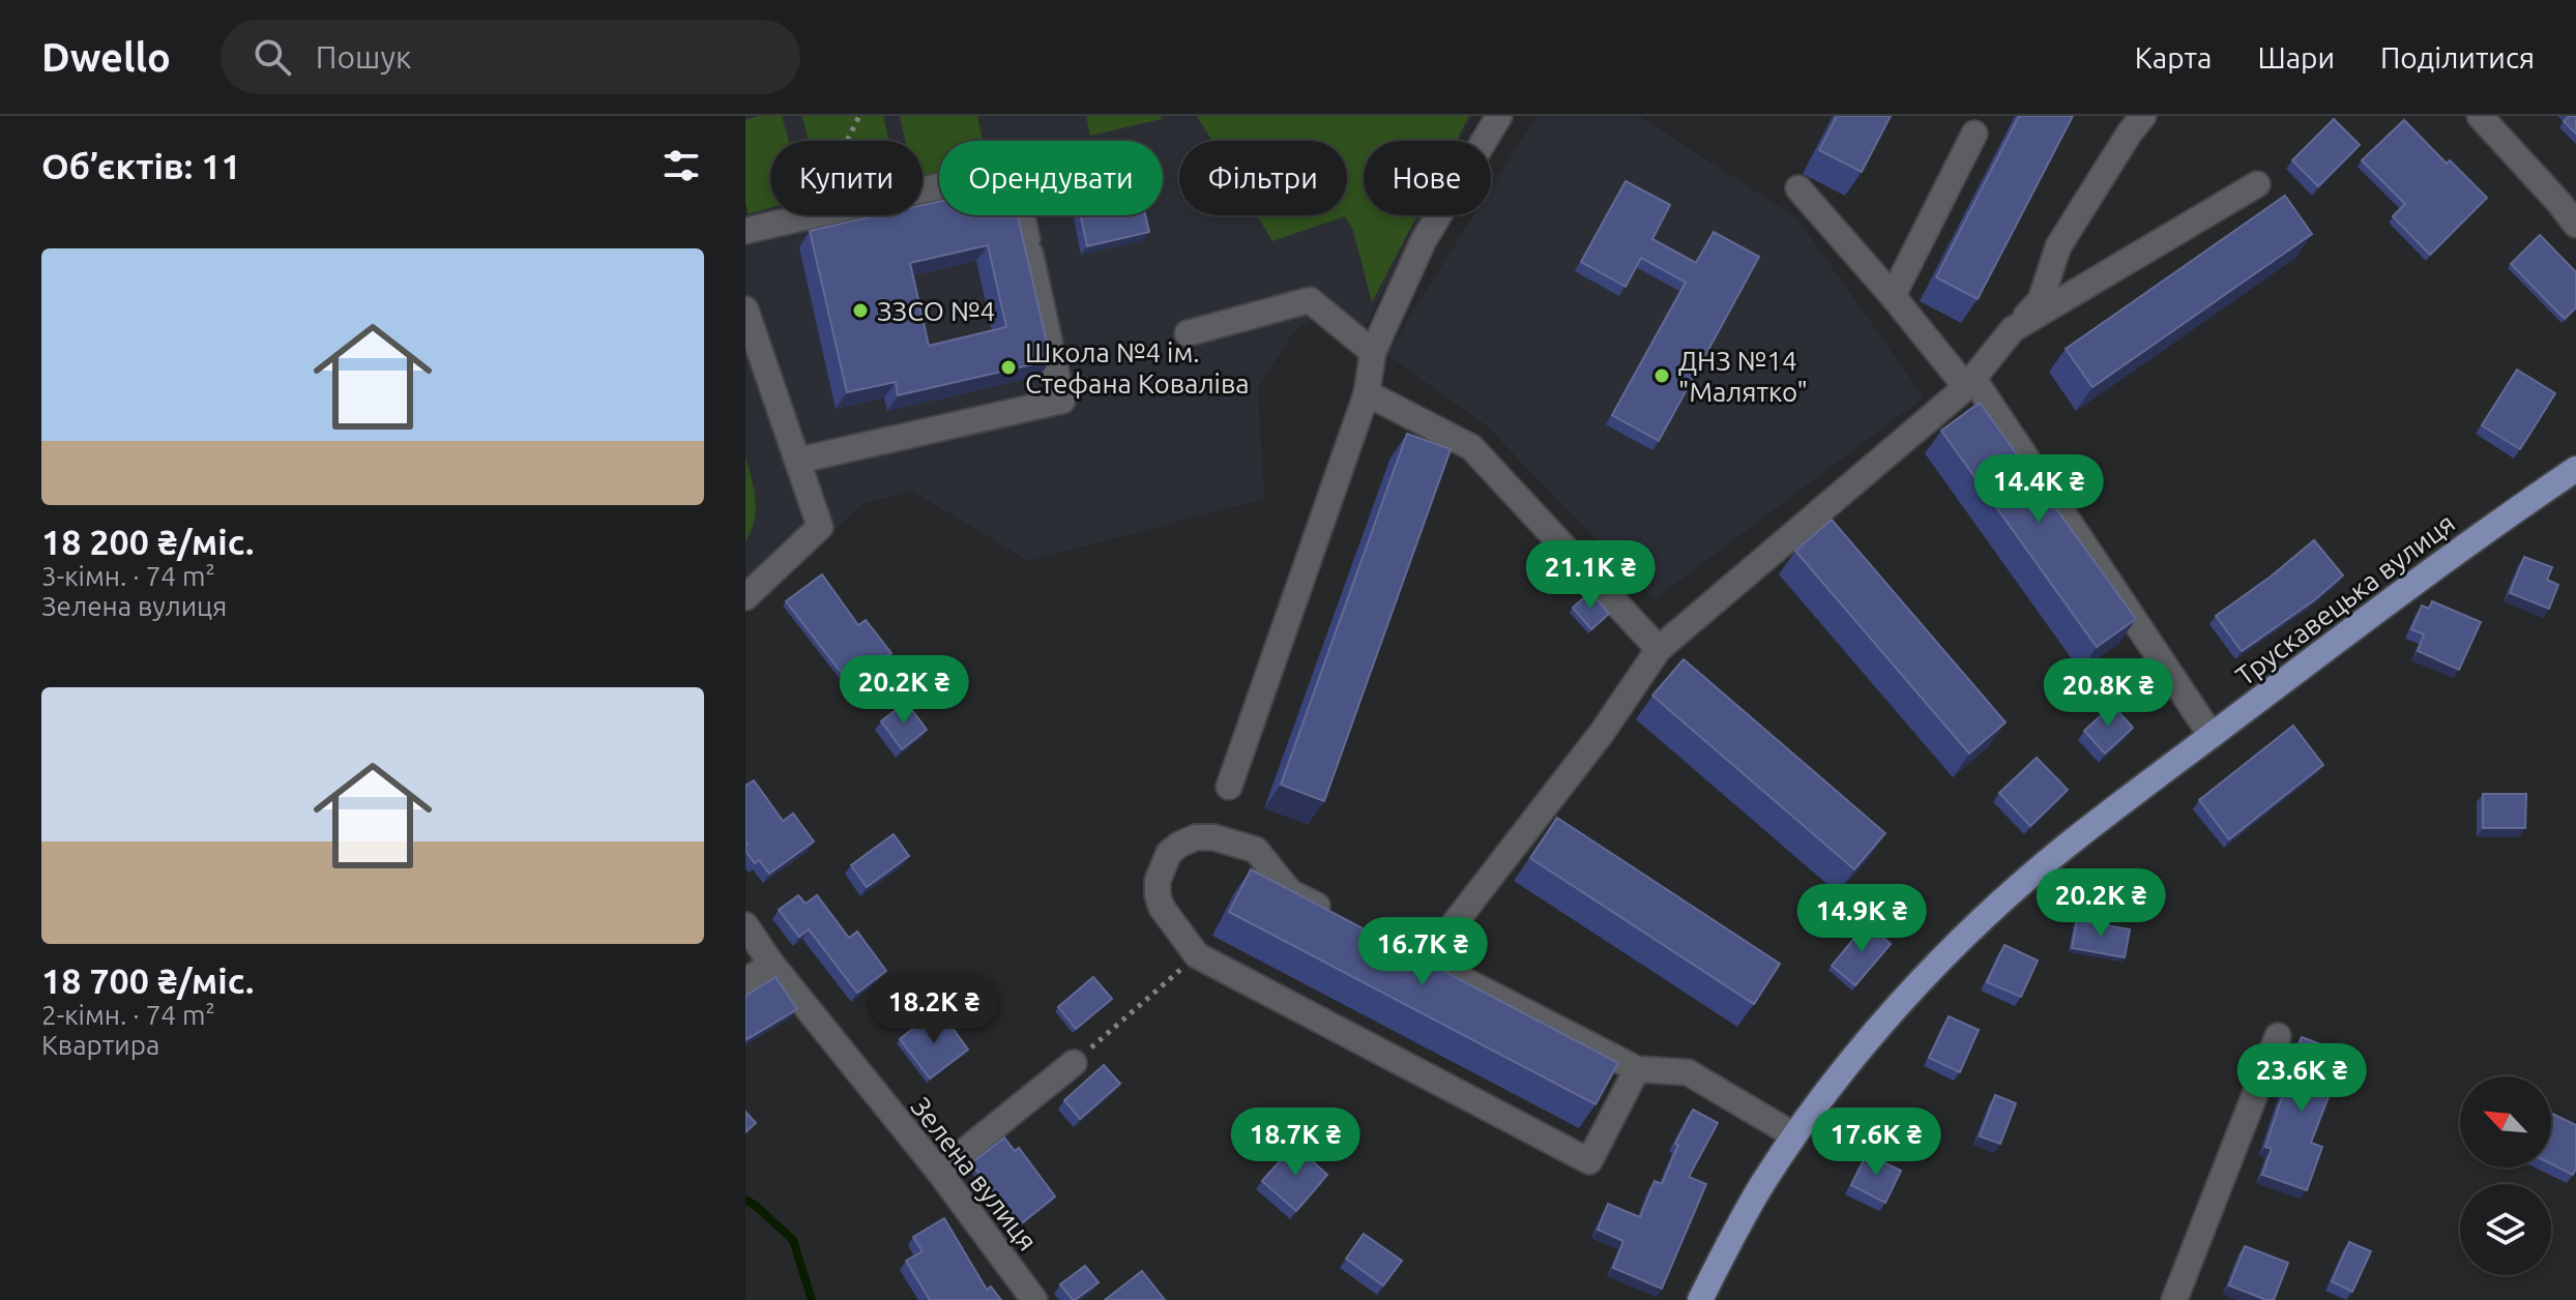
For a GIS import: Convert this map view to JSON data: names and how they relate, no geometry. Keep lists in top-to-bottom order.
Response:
{
  "streets": {
    "main road": ["Трускавецька вулиця"],
    "street": ["Зелена вулиця"]
  },
  "places": ["ЗЗСО №4", "Школа №4 ім. Стефана Коваліва", "ДНЗ №14 \"Малятко\""],
  "north": "top left",
  "page": {
    "header": "Dwello",
    "search": "Пошук",
    "nav": ["Карта", "Шари", "Поділитися"],
    "heading": "Об’єктів: 11",
    "chip": [
      "Купити",
      "Орендувати",
      "Фільтри",
      "Нове"
    ],
    "list": [
      {
        "name": "18 200 ₴/міс.",
        "note": "3-кімн. · 74 m² · Зелена вулиця"
      },
      {
        "name": "18 700 ₴/міс.",
        "note": "2-кімн. · 74 m² · Квартира"
      }
    ],
    "price": [
      "14.4K ₴",
      "21.1K ₴",
      "20.2K ₴",
      "20.8K ₴",
      "20.2K ₴",
      "14.9K ₴",
      "16.7K ₴",
      "18.2K ₴",
      "23.6K ₴",
      "18.7K ₴",
      "17.6K ₴"
    ]
  }
}
